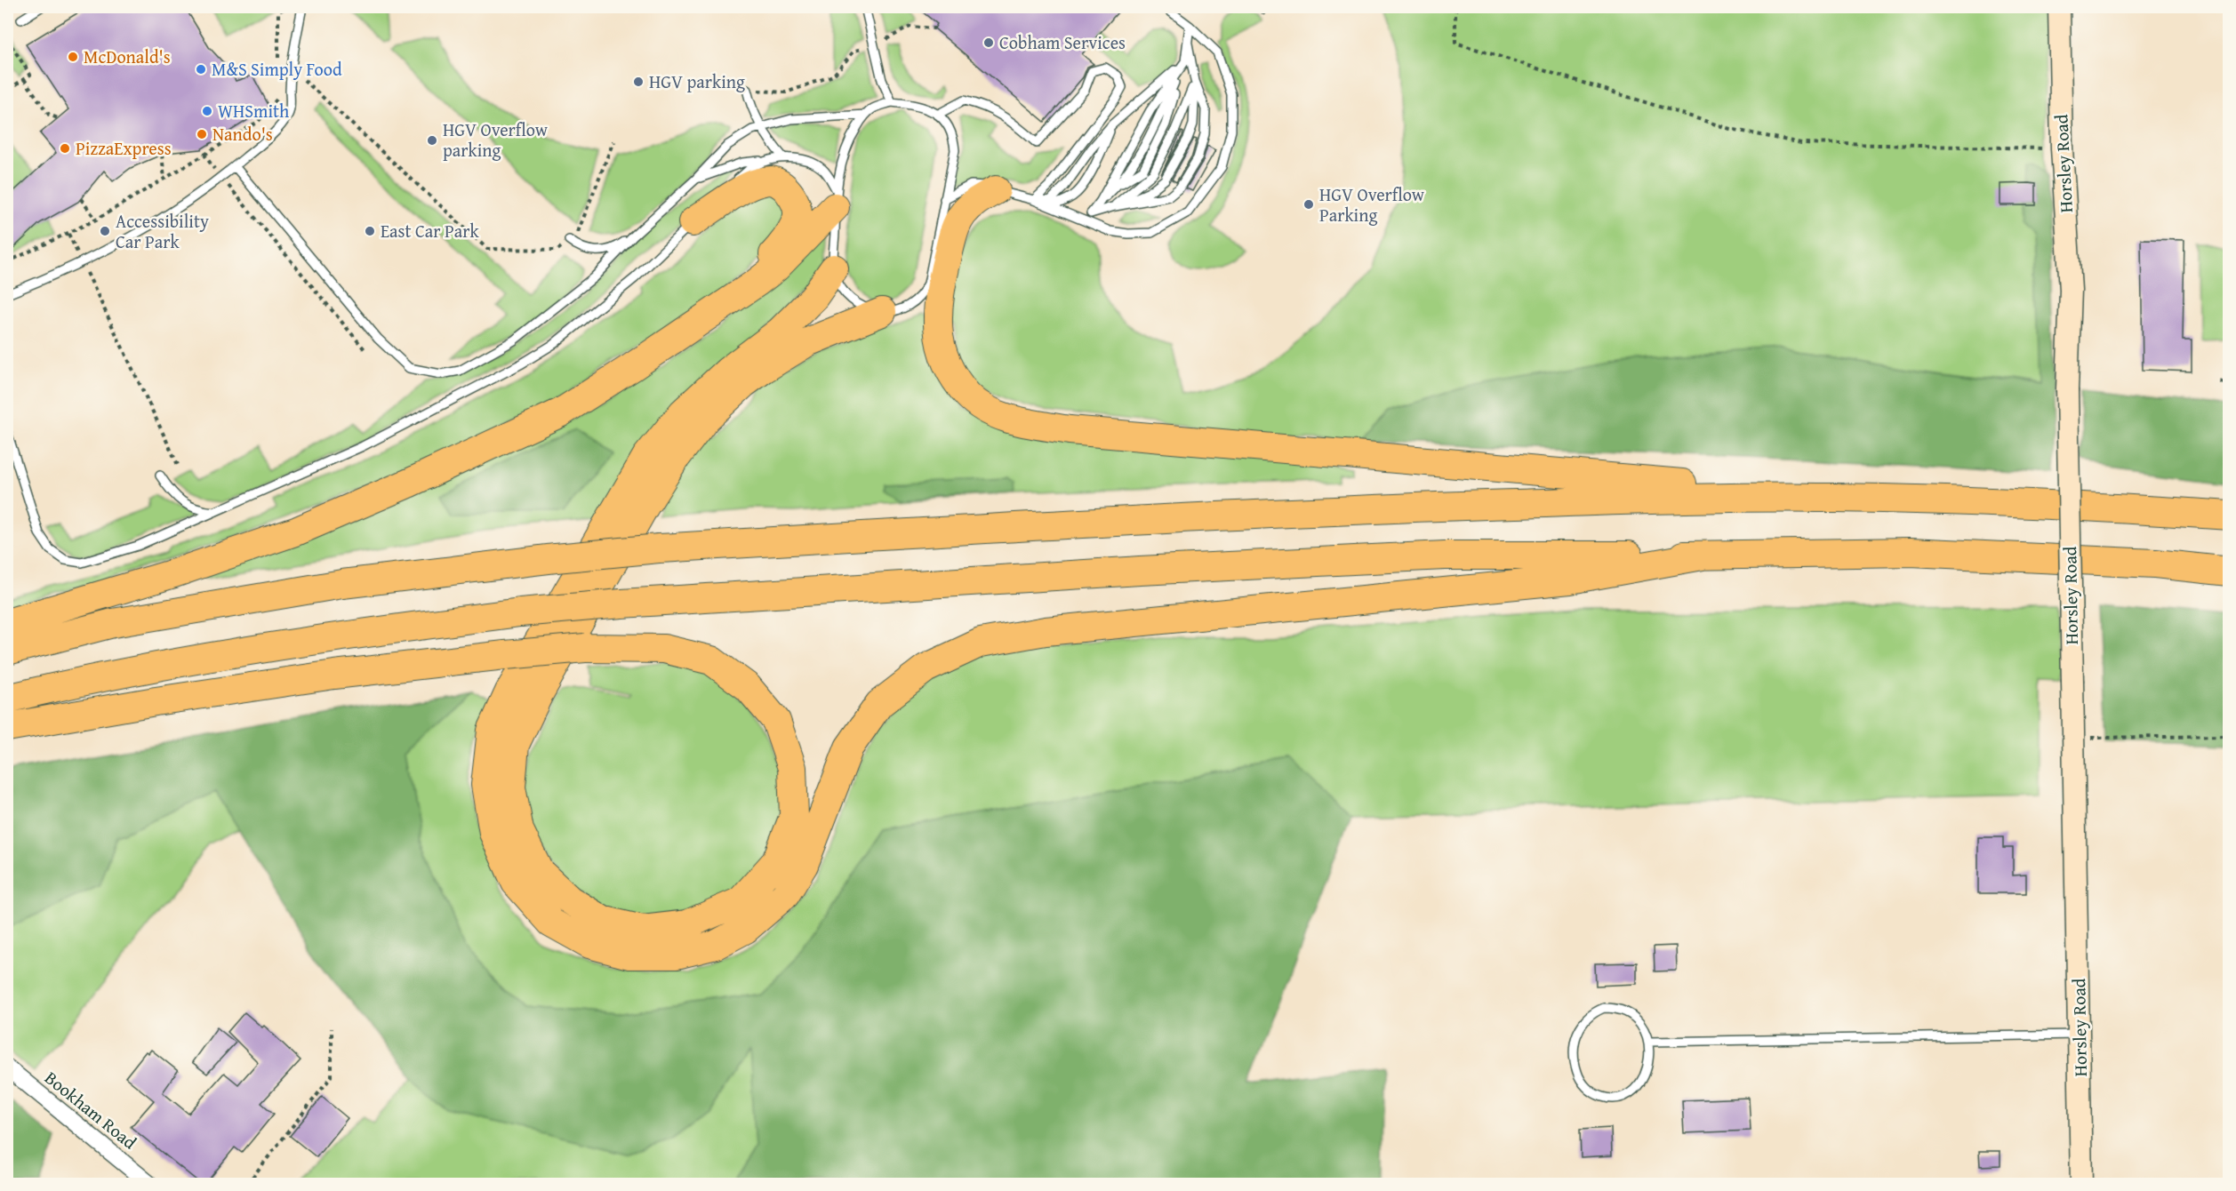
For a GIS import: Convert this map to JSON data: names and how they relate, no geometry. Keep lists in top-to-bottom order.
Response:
{
  "streets": {
    "street": ["Horsley Road", "Bookham Road"]
  },
  "places": [
    "Cobham Services",
    "McDonald's",
    "M&S Simply Food",
    "HGV parking",
    "WHSmith",
    "Nando's",
    "HGV Overflow parking",
    "PizzaExpress",
    "HGV Overflow Parking",
    "Accessibility Car Park",
    "East Car Park"
  ]
}
